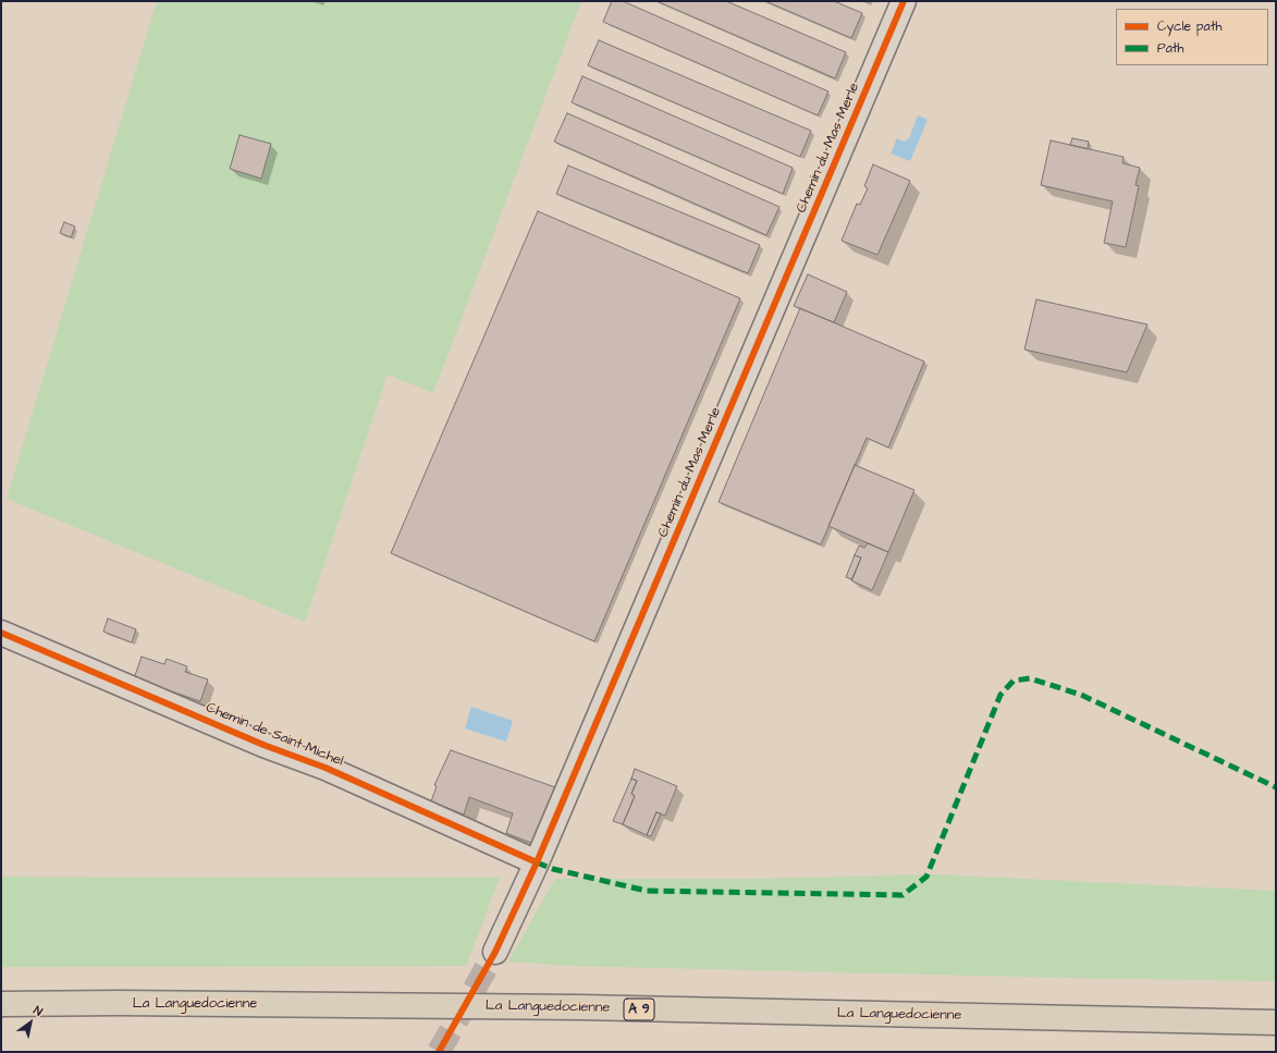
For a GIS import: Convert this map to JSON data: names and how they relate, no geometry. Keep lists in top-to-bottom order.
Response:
{
  "streets": {
    "highway": ["La Languedocienne", "A 9"],
    "street": ["Chemin du Mas Merle", "Chemin de Saint-Michel"]
  },
  "crossings": [
    ["Chemin du Mas Merle", "Chemin de Saint-Michel"]
  ],
  "legend": ["Cycle path", "Path"],
  "north": "top right"
}
